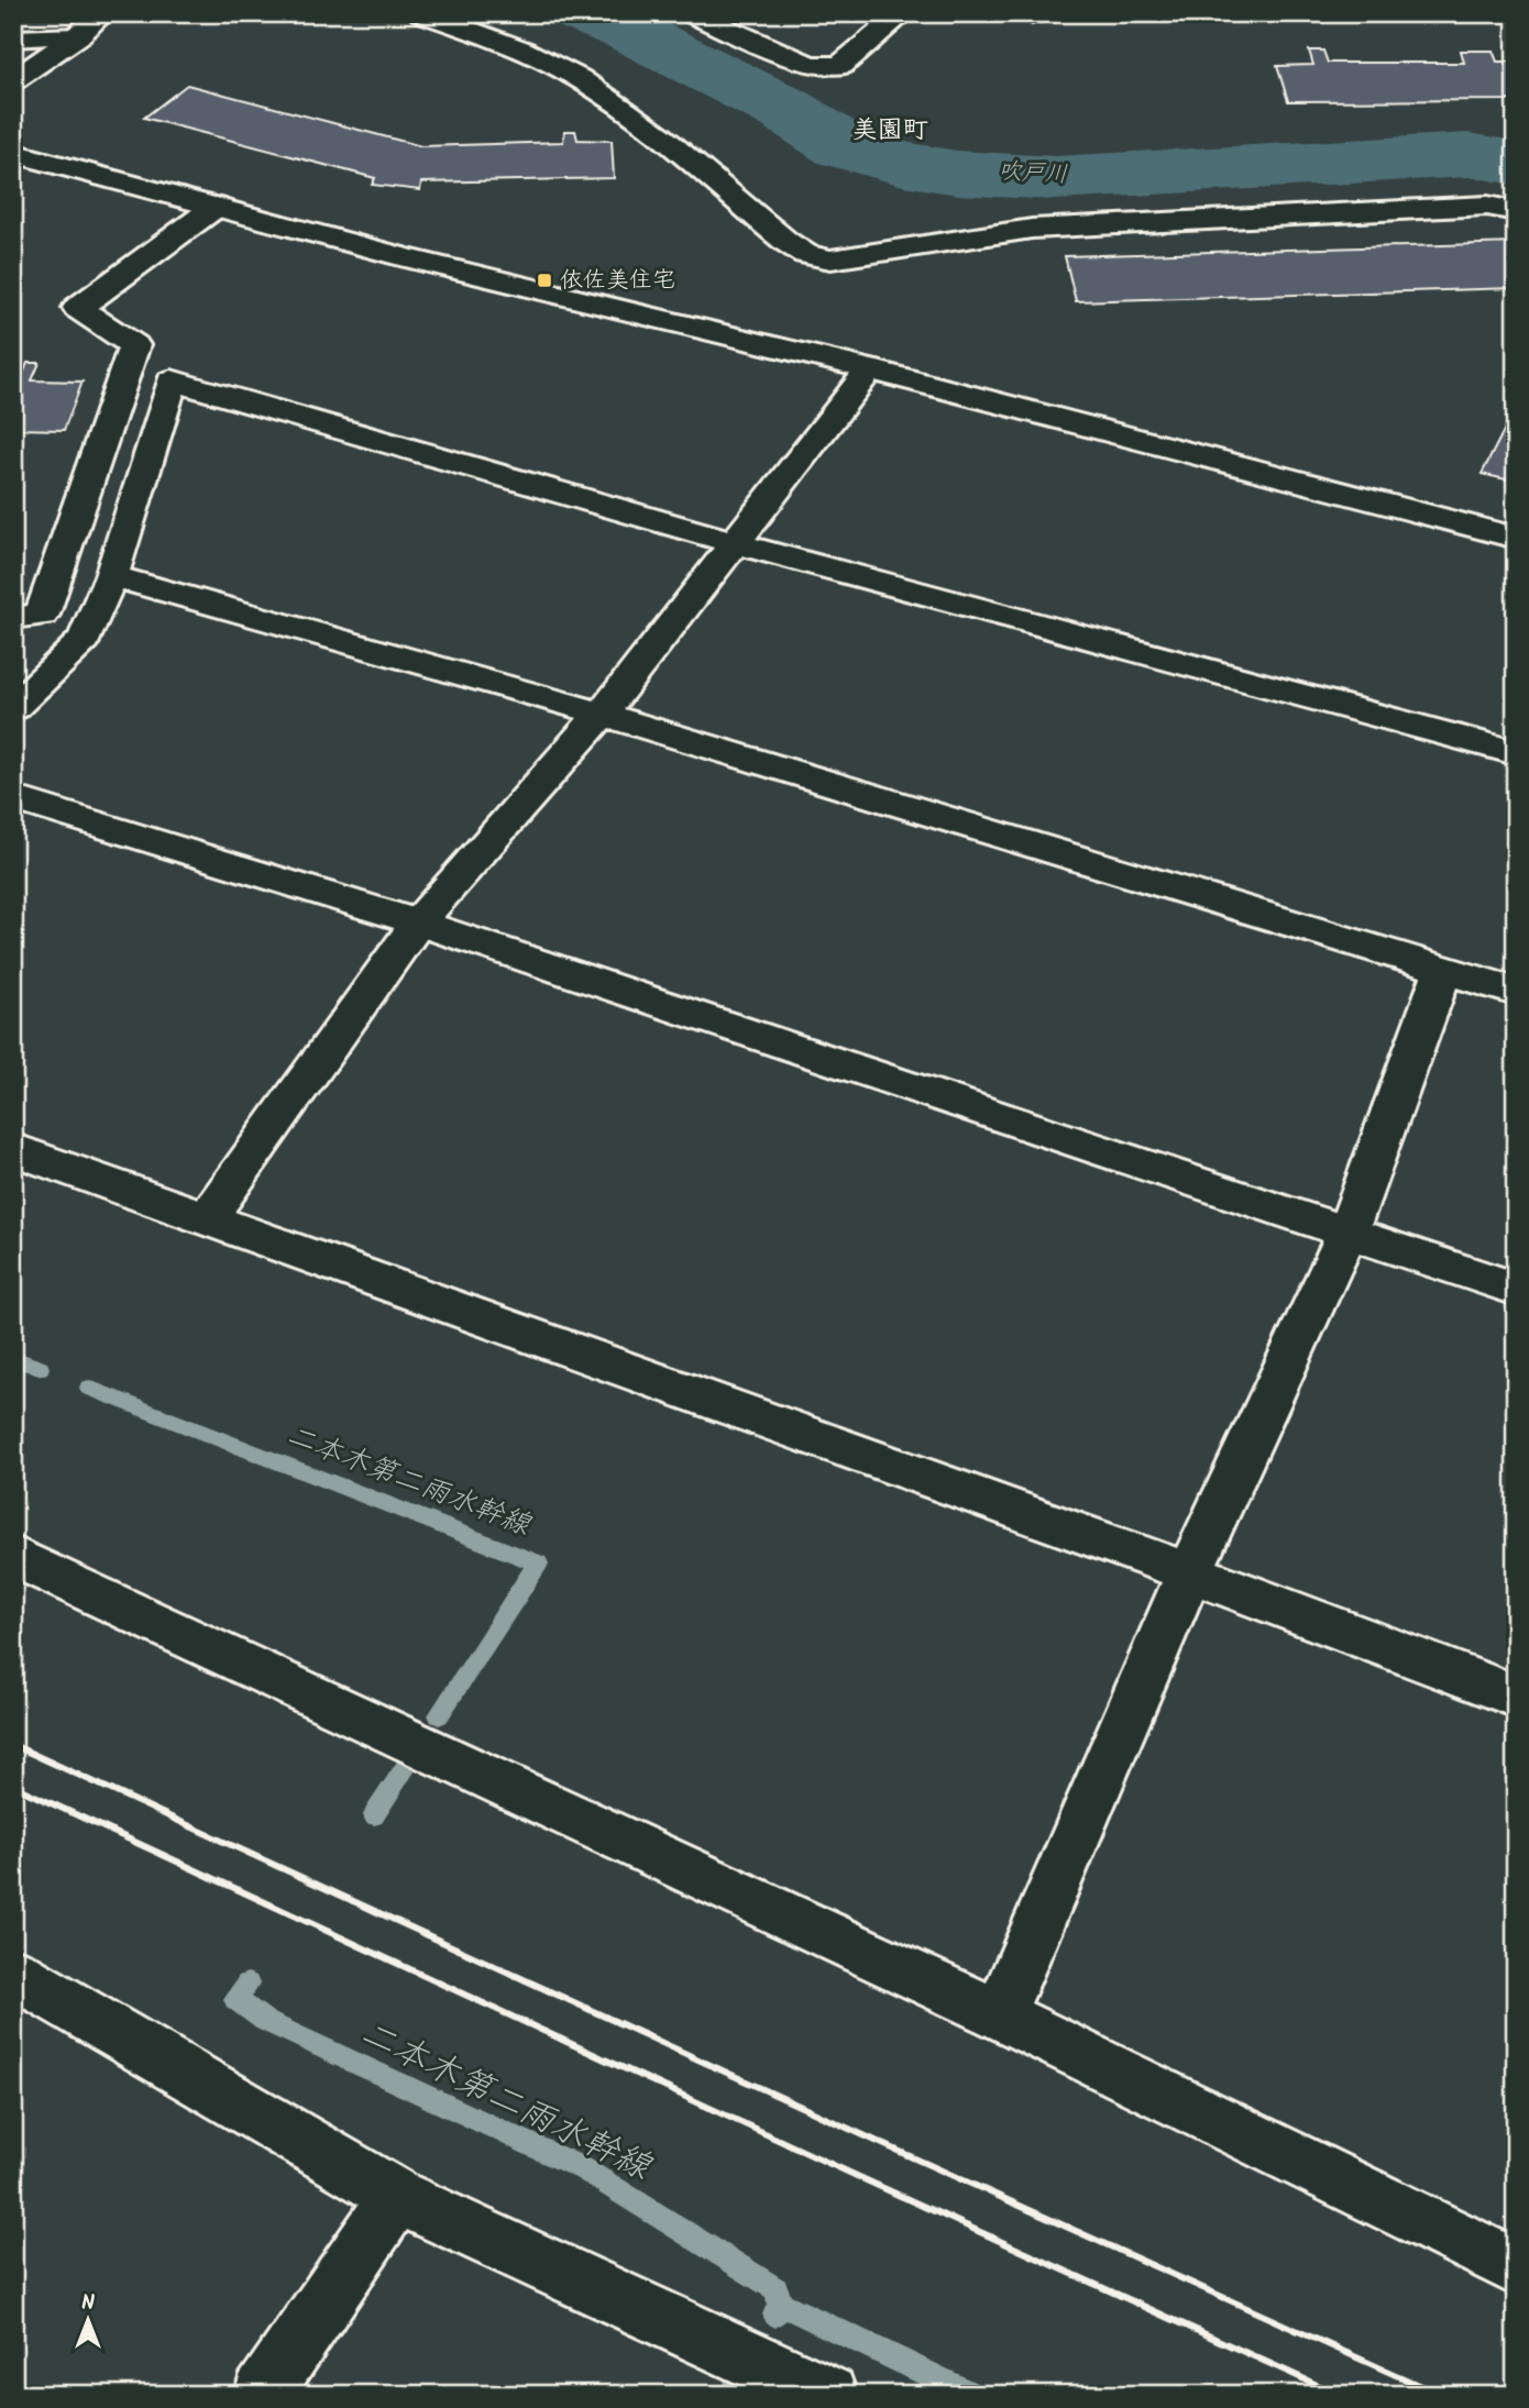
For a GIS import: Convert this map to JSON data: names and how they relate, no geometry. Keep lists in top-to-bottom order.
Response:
{
  "districts": ["美園町"],
  "water": ["吹戸川", "二本木第二雨水幹線"],
  "places": {
    "transit": ["依佐美住宅"]
  },
  "north": "top"
}
